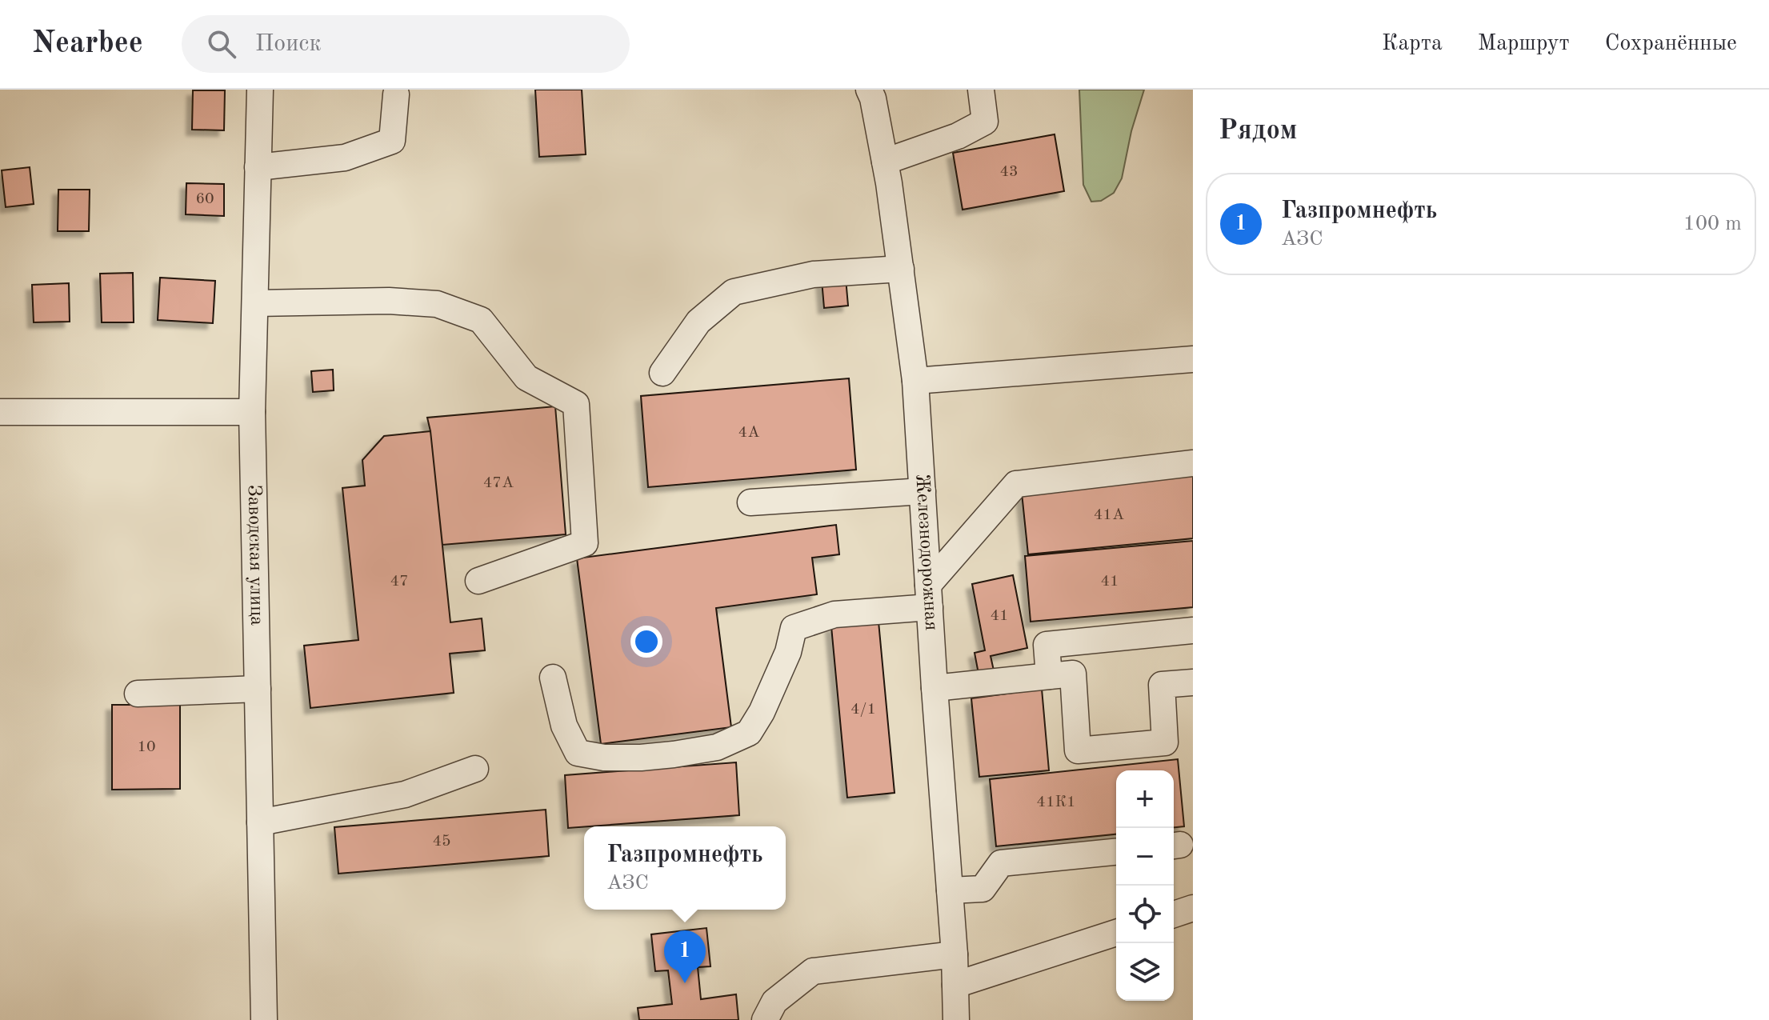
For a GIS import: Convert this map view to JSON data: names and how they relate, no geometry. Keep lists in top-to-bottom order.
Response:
{
  "streets": {
    "street": ["Железнодорожная", "Заводская улица"]
  },
  "house_numbers": [
    "43",
    "60",
    "4А",
    "47А",
    "41А",
    "47",
    "41",
    "41",
    "4/1",
    "10",
    "41К1",
    "45"
  ],
  "page": {
    "header": "Nearbee",
    "search": "Поиск",
    "nav": ["Карта", "Маршрут", "Сохранённые"],
    "heading": "Рядом",
    "list": [
      {
        "mark": "1",
        "name": "Газпромнефть",
        "note": "АЗС",
        "value": "100 m"
      }
    ],
    "map_buttons": ["+", "−"],
    "popup": ["Газпромнефть", "АЗС"],
    "pins": "1"
  }
}
